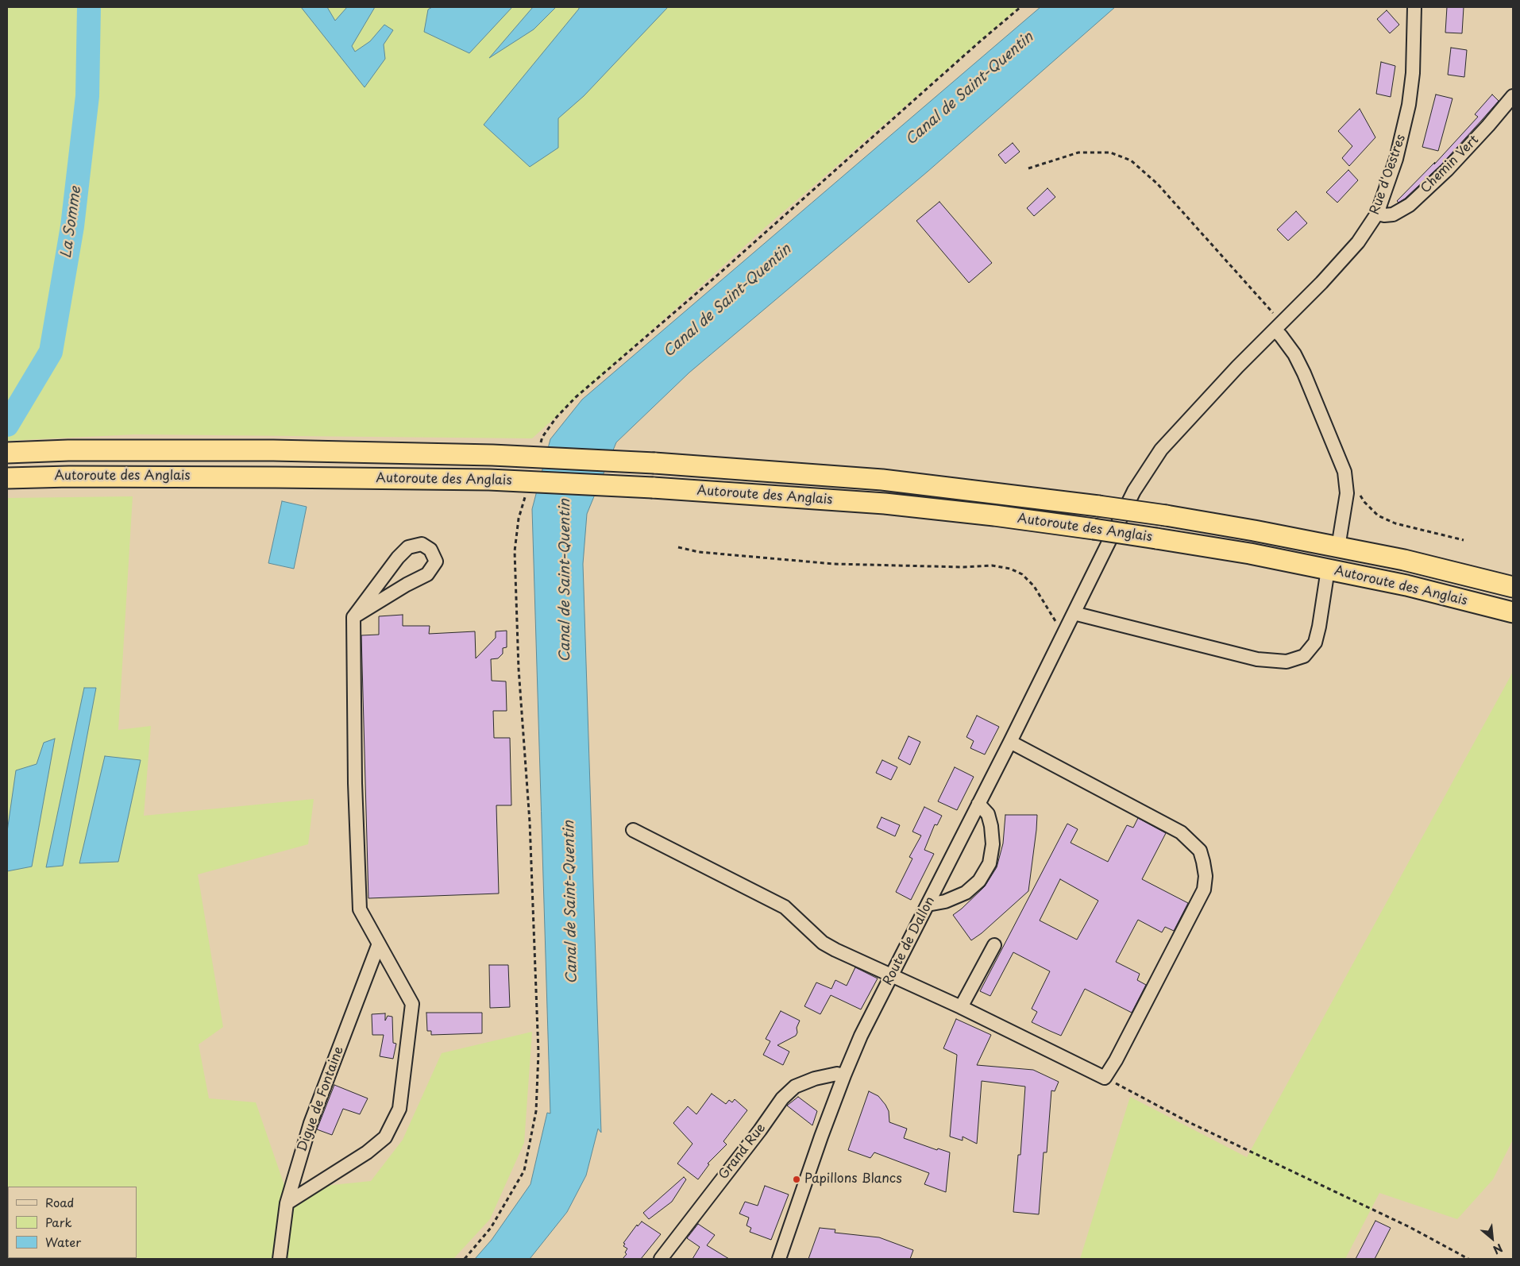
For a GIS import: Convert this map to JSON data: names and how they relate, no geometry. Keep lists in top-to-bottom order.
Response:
{
  "streets": {
    "highway": ["Autoroute des Anglais"],
    "street": [
      "Chemin Vert",
      "Rue d'Oestres",
      "Route de Dallon",
      "Digue de Fontaine",
      "Grand Rue"
    ]
  },
  "crossings": [
    ["Chemin Vert", "Rue d'Oestres"],
    ["Rue d'Oestres", "Route de Dallon"],
    ["Route de Dallon", "Grand Rue"]
  ],
  "water": ["Canal de Saint-Quentin", "La Somme"],
  "places": ["Papillons Blancs"],
  "legend": ["Road", "Park", "Water"],
  "north": "bottom right"
}
